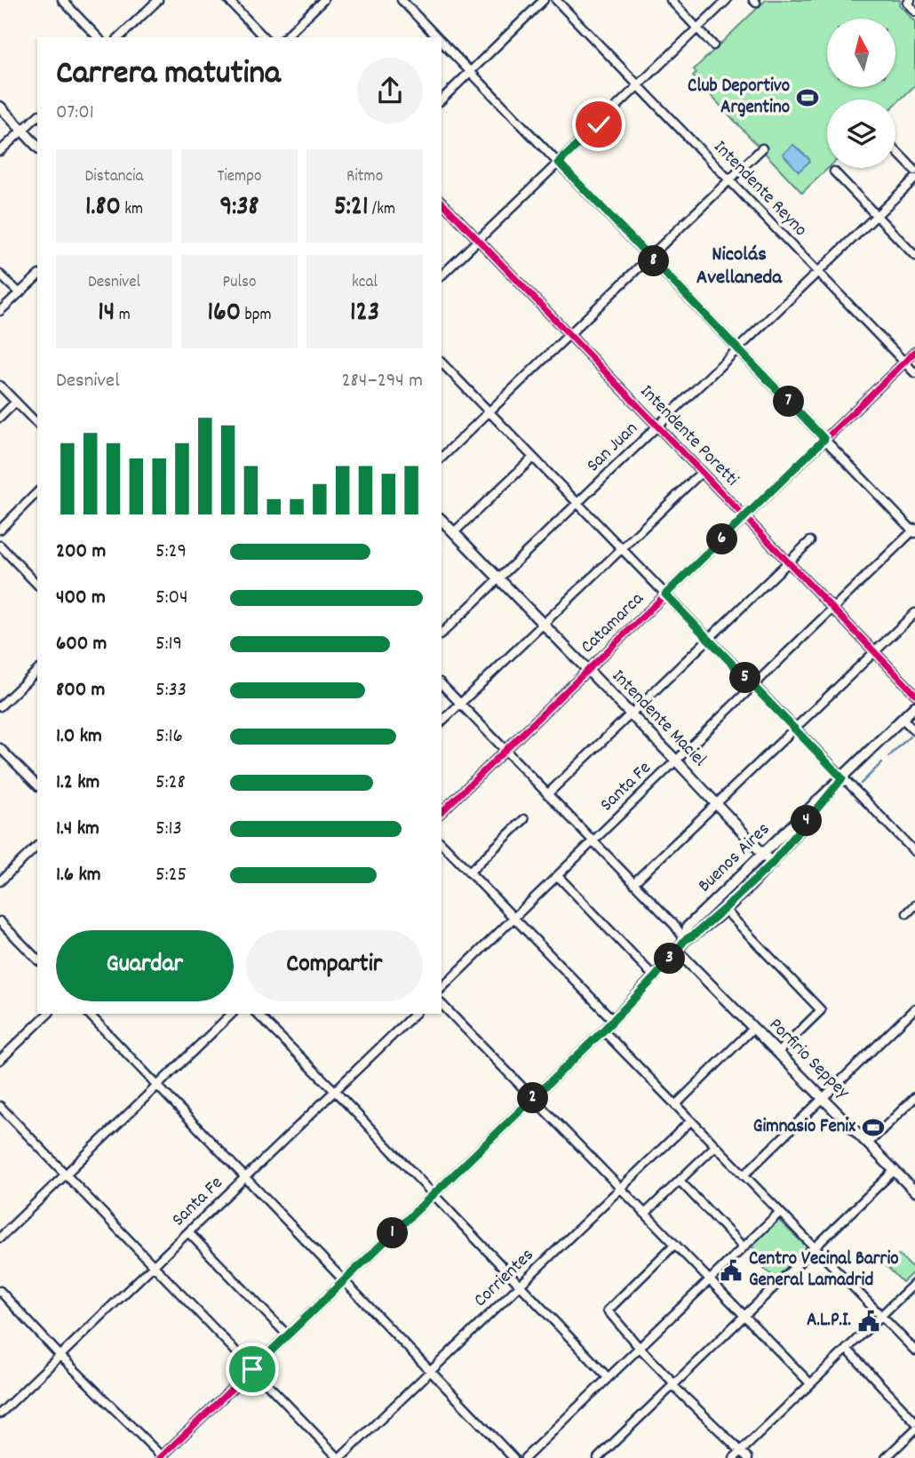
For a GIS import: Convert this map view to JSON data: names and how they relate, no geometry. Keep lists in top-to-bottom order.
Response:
{
  "streets": {
    "main road": ["Intendente Maciel", "Buenos Aires", "Porfirio Seppey"],
    "street": [
      "Intendente Reyno",
      "Intendente Poretti",
      "San Juan",
      "Catamarca",
      "Santa Fe",
      "Corrientes"
    ]
  },
  "crossings": [
    ["Intendente Reyno", "San Juan"],
    ["Intendente Reyno", "Catamarca"],
    ["Intendente Poretti", "San Juan"],
    ["Intendente Poretti", "Catamarca"],
    ["Intendente Poretti", "Santa Fe"],
    ["San Juan", "Intendente Maciel"],
    ["Catamarca", "Intendente Maciel"],
    ["Intendente Maciel", "Santa Fe"],
    ["Intendente Maciel", "Buenos Aires"],
    ["Buenos Aires", "Porfirio Seppey"]
  ],
  "districts": ["Nicolás Avellaneda"],
  "places": {
    "sports": ["Club Deportivo Argentino", "Gimnasio Fenix"],
    "public building": ["Centro Vecinal Barrio General Lamadrid", "A.L.P.I."]
  },
  "north": "top",
  "page": {
    "heading": ["Carrera matutina", "07:01"],
    "stats": [
      ["Distancia", "1.80 km"],
      ["Tiempo", "9:38"],
      ["Ritmo", "5:21 /km"],
      ["Desnivel", "14 m"],
      ["Pulso", "160 bpm"],
      ["kcal", "123"]
    ],
    "pins": [
      "8",
      "7",
      "6",
      "5",
      "4",
      "3",
      "2",
      "1"
    ],
    "chart": ["Desnivel", "284–294 m"],
    "list": [
      {
        "name": "200 m",
        "note": "5:29"
      },
      {
        "name": "400 m",
        "note": "5:04"
      },
      {
        "name": "600 m",
        "note": "5:19"
      },
      {
        "name": "800 m",
        "note": "5:33"
      },
      {
        "name": "1.0 km",
        "note": "5:16"
      },
      {
        "name": "1.2 km",
        "note": "5:28"
      },
      {
        "name": "1.4 km",
        "note": "5:13"
      },
      {
        "name": "1.6 km",
        "note": "5:25"
      }
    ],
    "buttons": ["Guardar", "Compartir"]
  }
}
